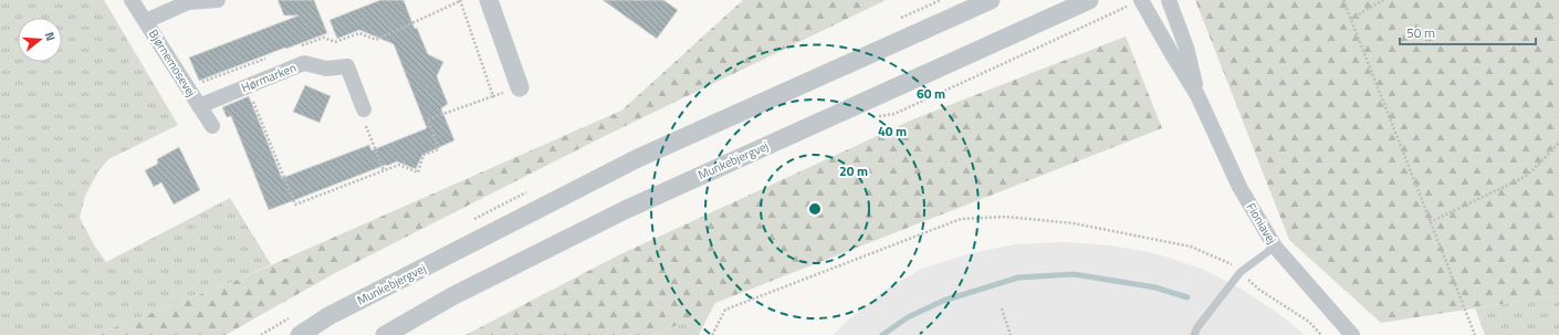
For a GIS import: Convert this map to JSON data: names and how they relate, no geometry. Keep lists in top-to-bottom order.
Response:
{
  "streets": {
    "street": [
      "Bjørnemosevej",
      "Hørmarken",
      "Munkebjergvej",
      "Fioniavej"
    ]
  },
  "crossings": [
    ["Bjørnemosevej", "Hørmarken"]
  ],
  "scale_bar": "50 m",
  "north": "right",
  "rings": ["60 m", "40 m", "20 m"]
}
